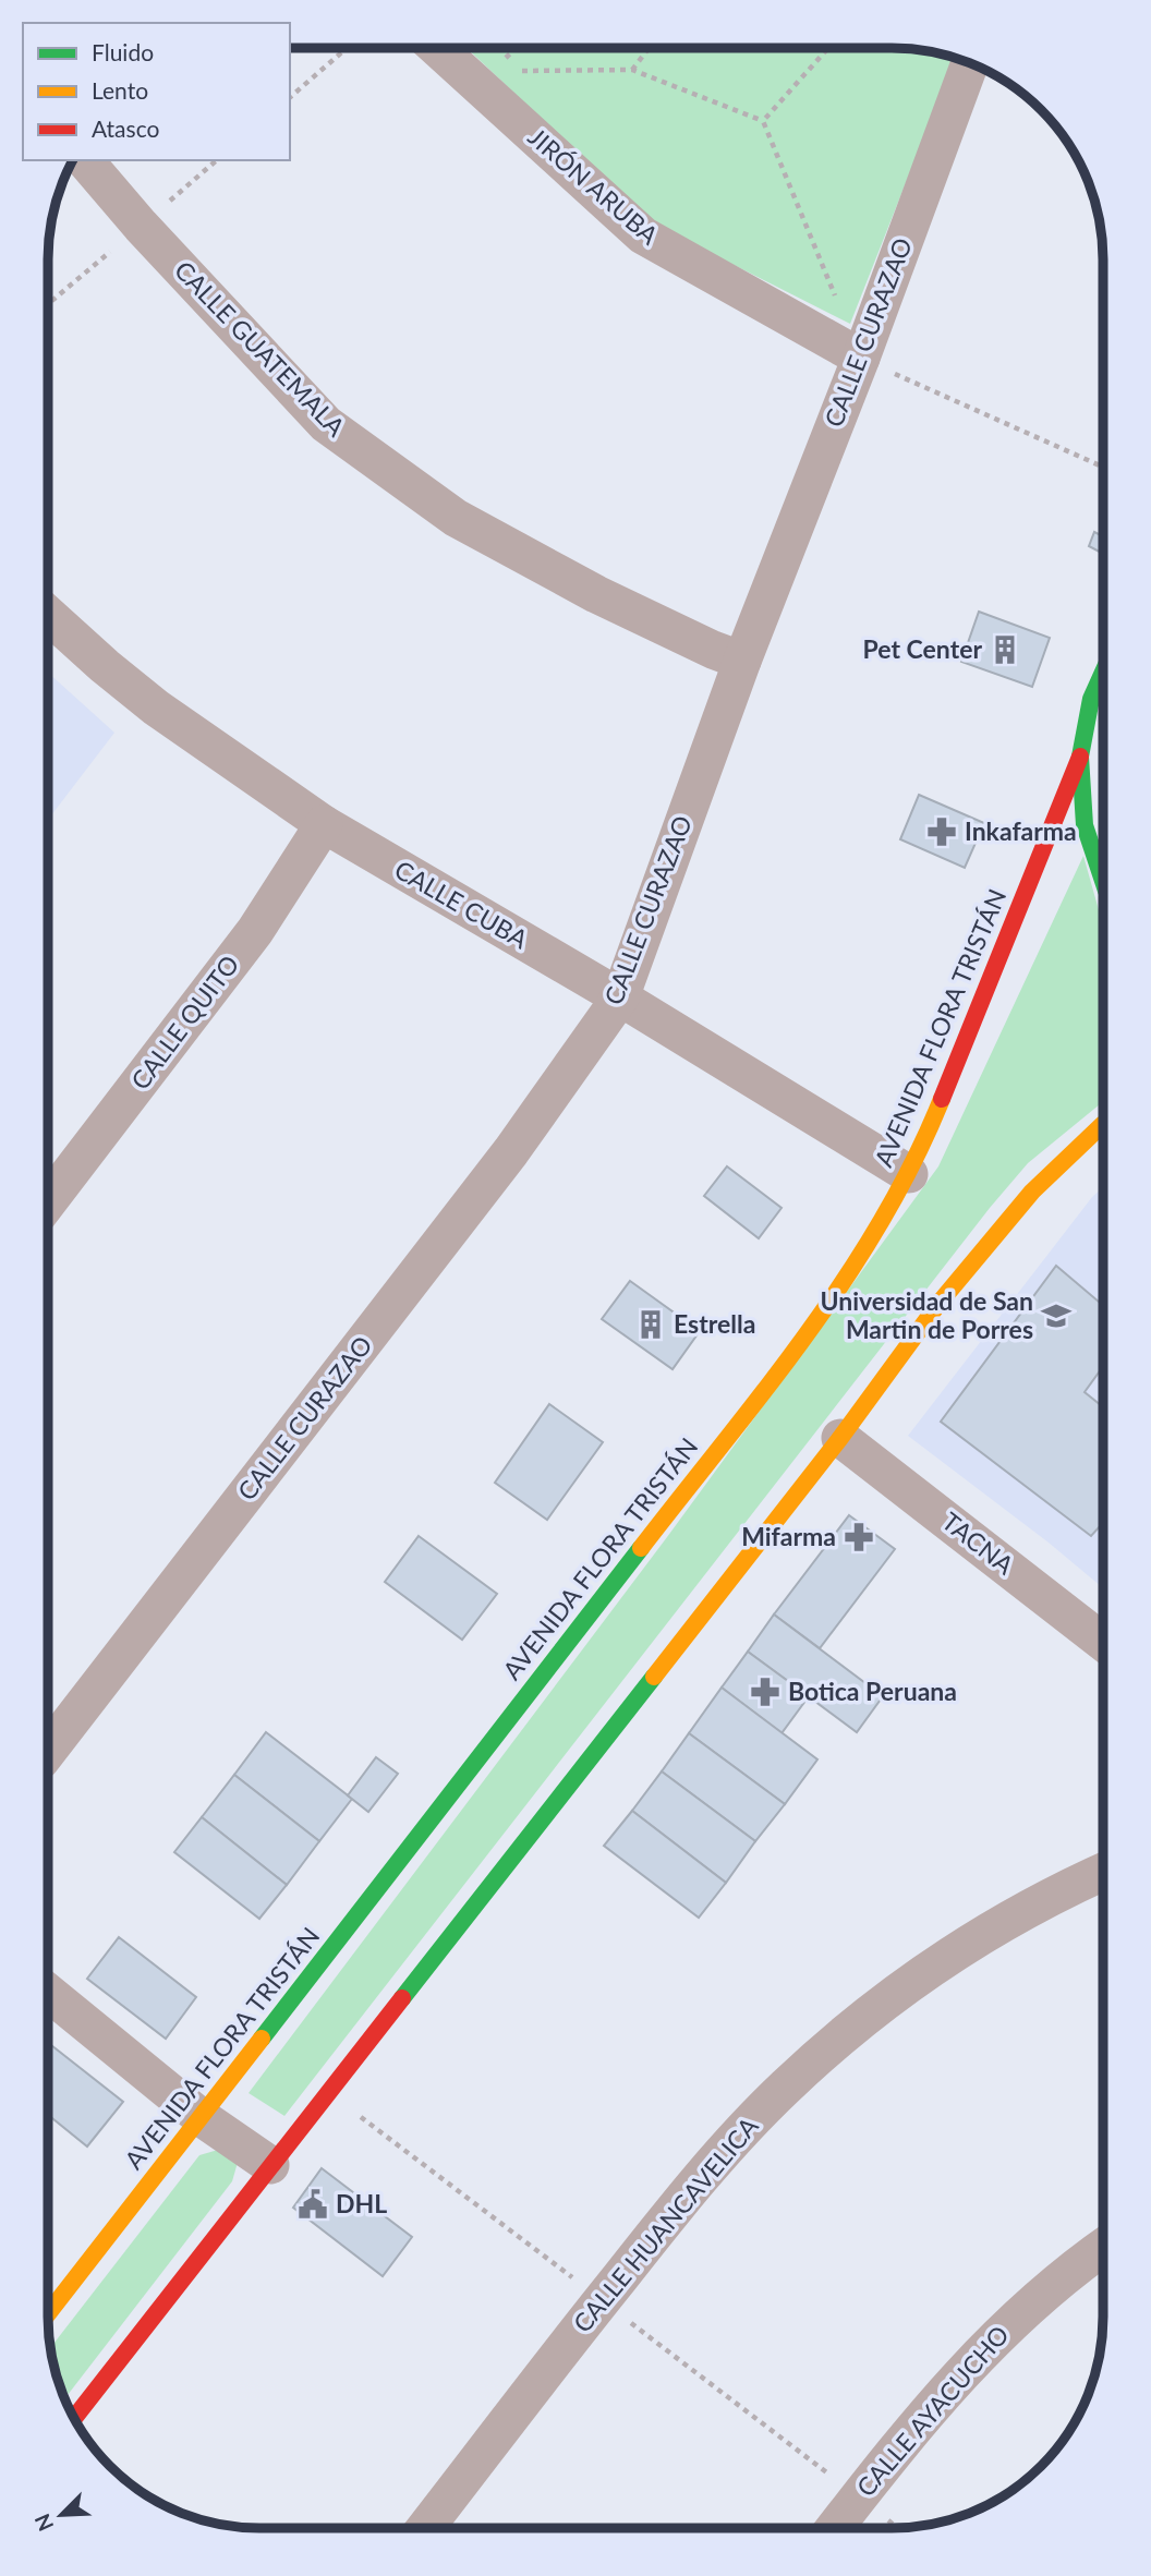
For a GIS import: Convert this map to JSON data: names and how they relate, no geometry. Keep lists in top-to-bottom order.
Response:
{
  "streets": {
    "main road": ["AVENIDA FLORA TRISTÁN"],
    "street": [
      "JIRÓN ARUBA",
      "CALLE CURAZAO",
      "CALLE GUATEMALA",
      "CALLE CUBA",
      "CALLE QUITO",
      "TACNA",
      "CALLE HUANCAVELICA",
      "CALLE AYACUCHO"
    ]
  },
  "crossings": [
    ["JIRÓN ARUBA", "CALLE CURAZAO"],
    ["CALLE CURAZAO", "CALLE GUATEMALA"],
    ["CALLE CURAZAO", "CALLE CUBA"],
    ["CALLE CUBA", "CALLE QUITO"],
    ["CALLE CUBA", "AVENIDA FLORA TRISTÁN"]
  ],
  "places": {
    "building": ["Pet Center", "Estrella"],
    "pharmacy": ["Inkafarma", "Mifarma", "Botica Peruana"],
    "school or university": ["Universidad de San Martin de Porres"],
    "public building": ["DHL"]
  },
  "legend": ["Fluido", "Lento", "Atasco"],
  "north": "bottom left"
}
